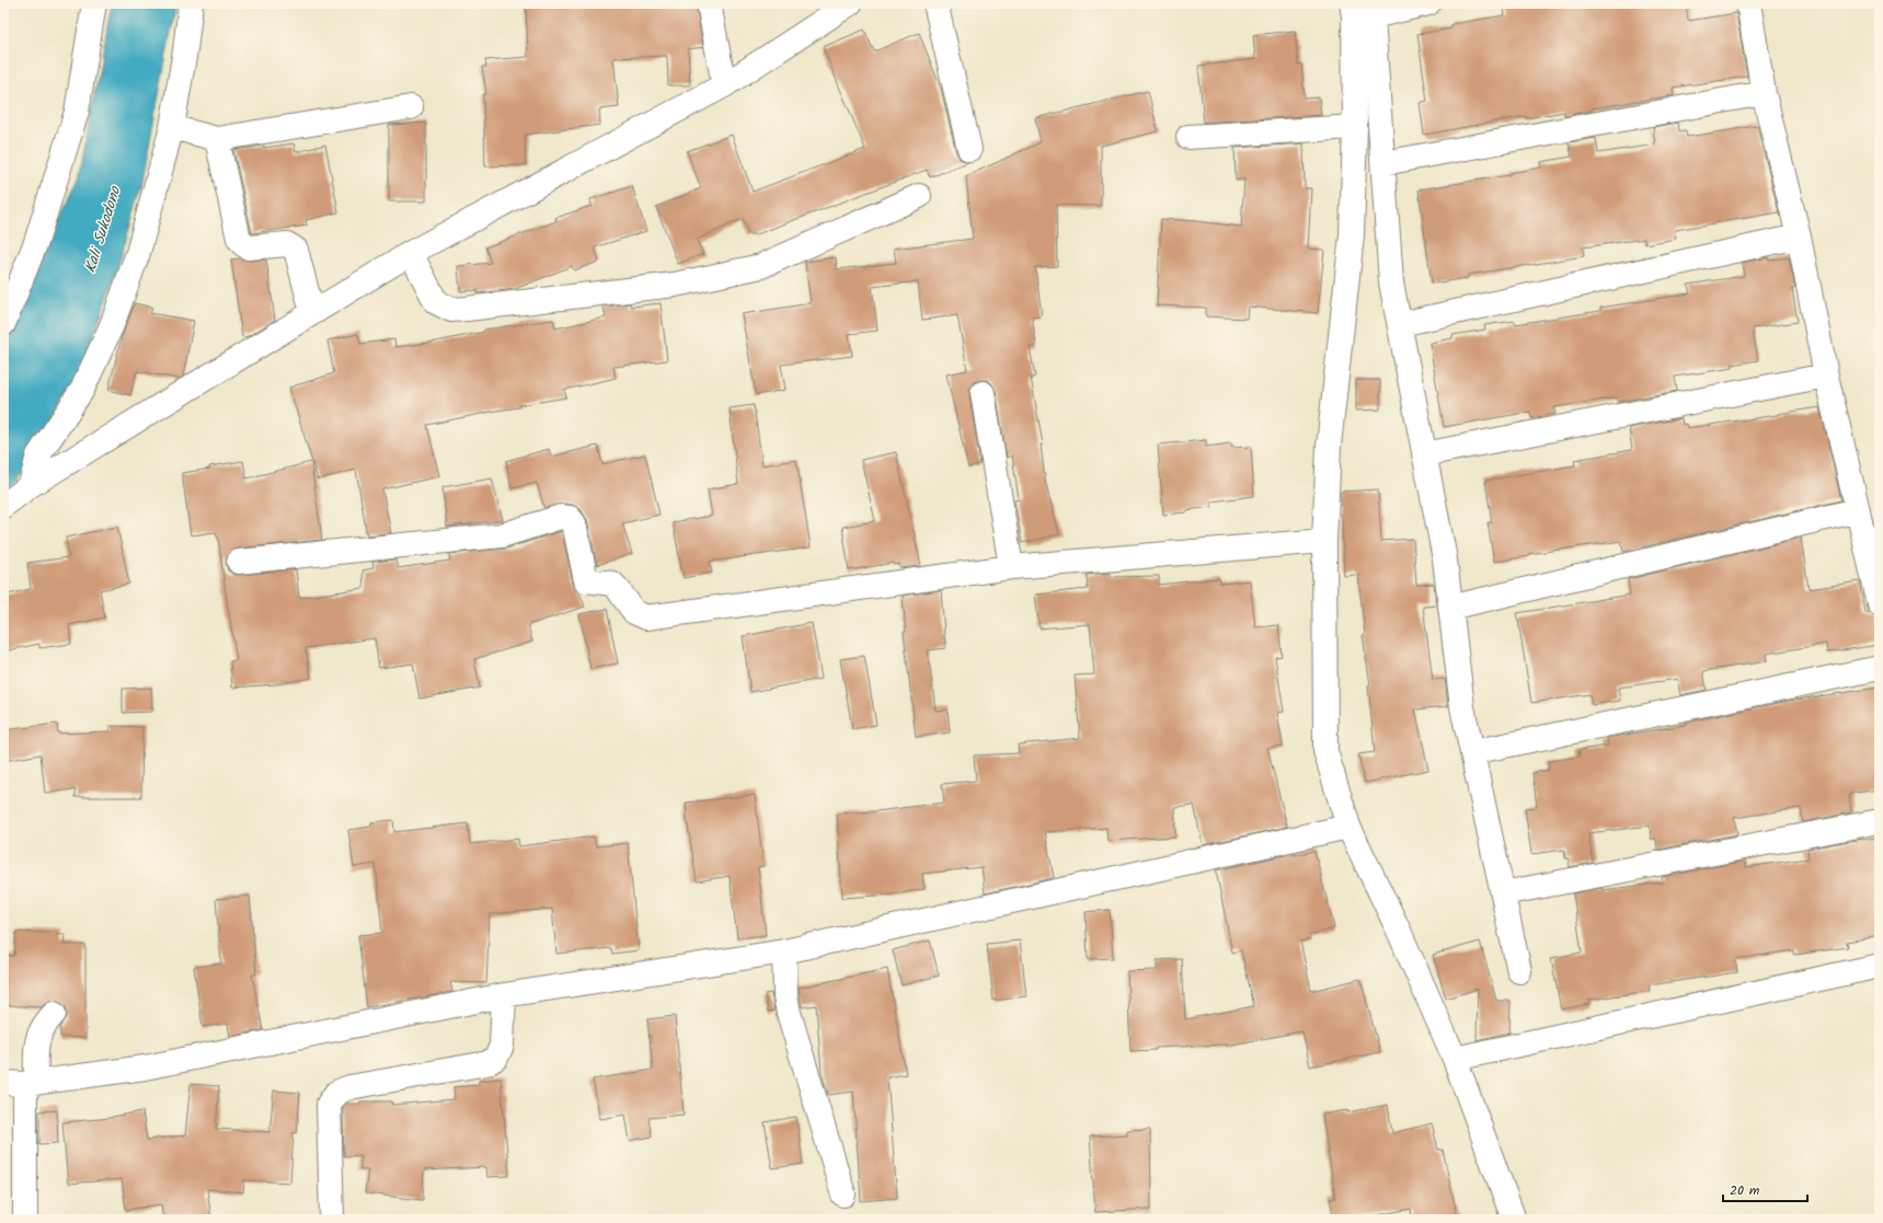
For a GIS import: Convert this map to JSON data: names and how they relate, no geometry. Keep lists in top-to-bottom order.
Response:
{
  "water": ["Kali Sukodono"],
  "scale_bar": "20 m"
}
